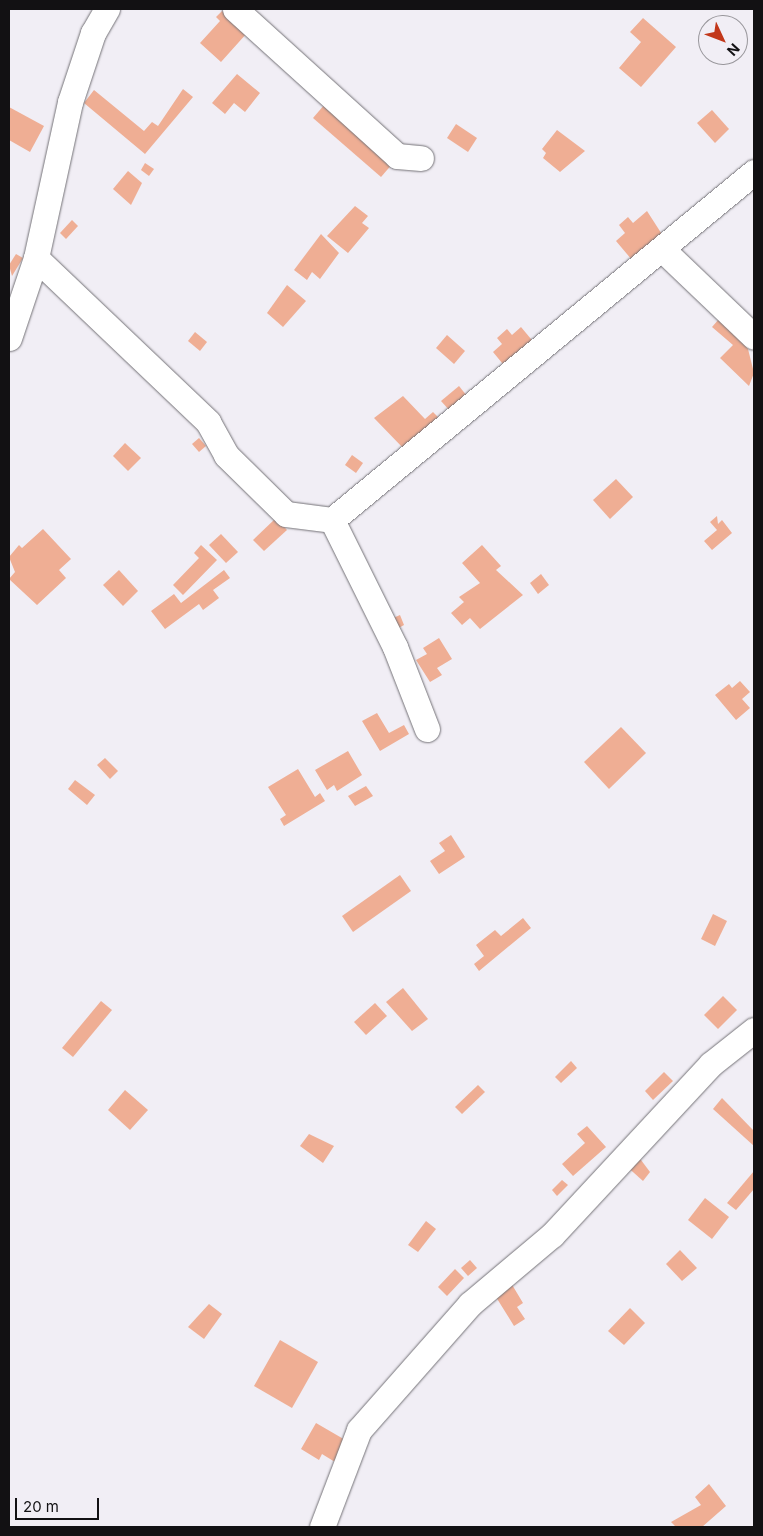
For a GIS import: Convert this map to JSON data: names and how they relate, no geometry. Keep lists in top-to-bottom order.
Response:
{
  "scale_bar": "20 m",
  "north": "bottom right"
}
